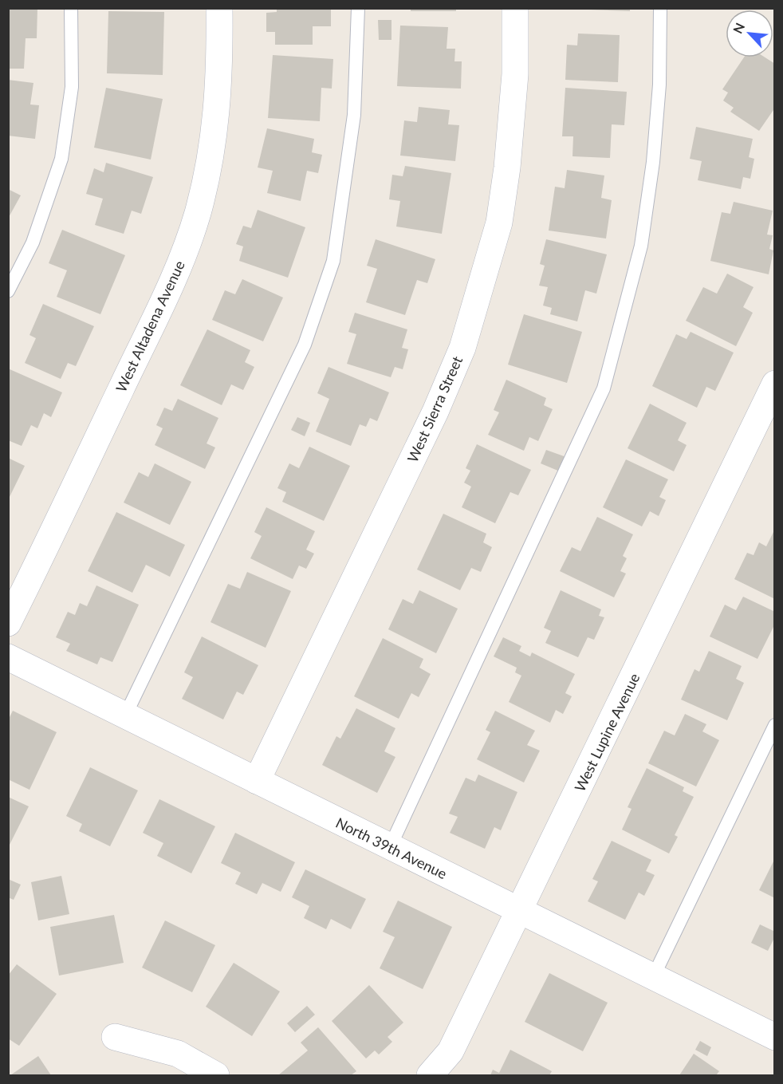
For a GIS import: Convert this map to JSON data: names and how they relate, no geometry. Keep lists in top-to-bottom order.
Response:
{
  "streets": {
    "street": [
      "West Altadena Avenue",
      "West Sierra Street",
      "West Lupine Avenue",
      "North 39th Avenue"
    ]
  },
  "crossings": [
    ["West Sierra Street", "North 39th Avenue"],
    ["West Lupine Avenue", "North 39th Avenue"]
  ],
  "north": "top left"
}
